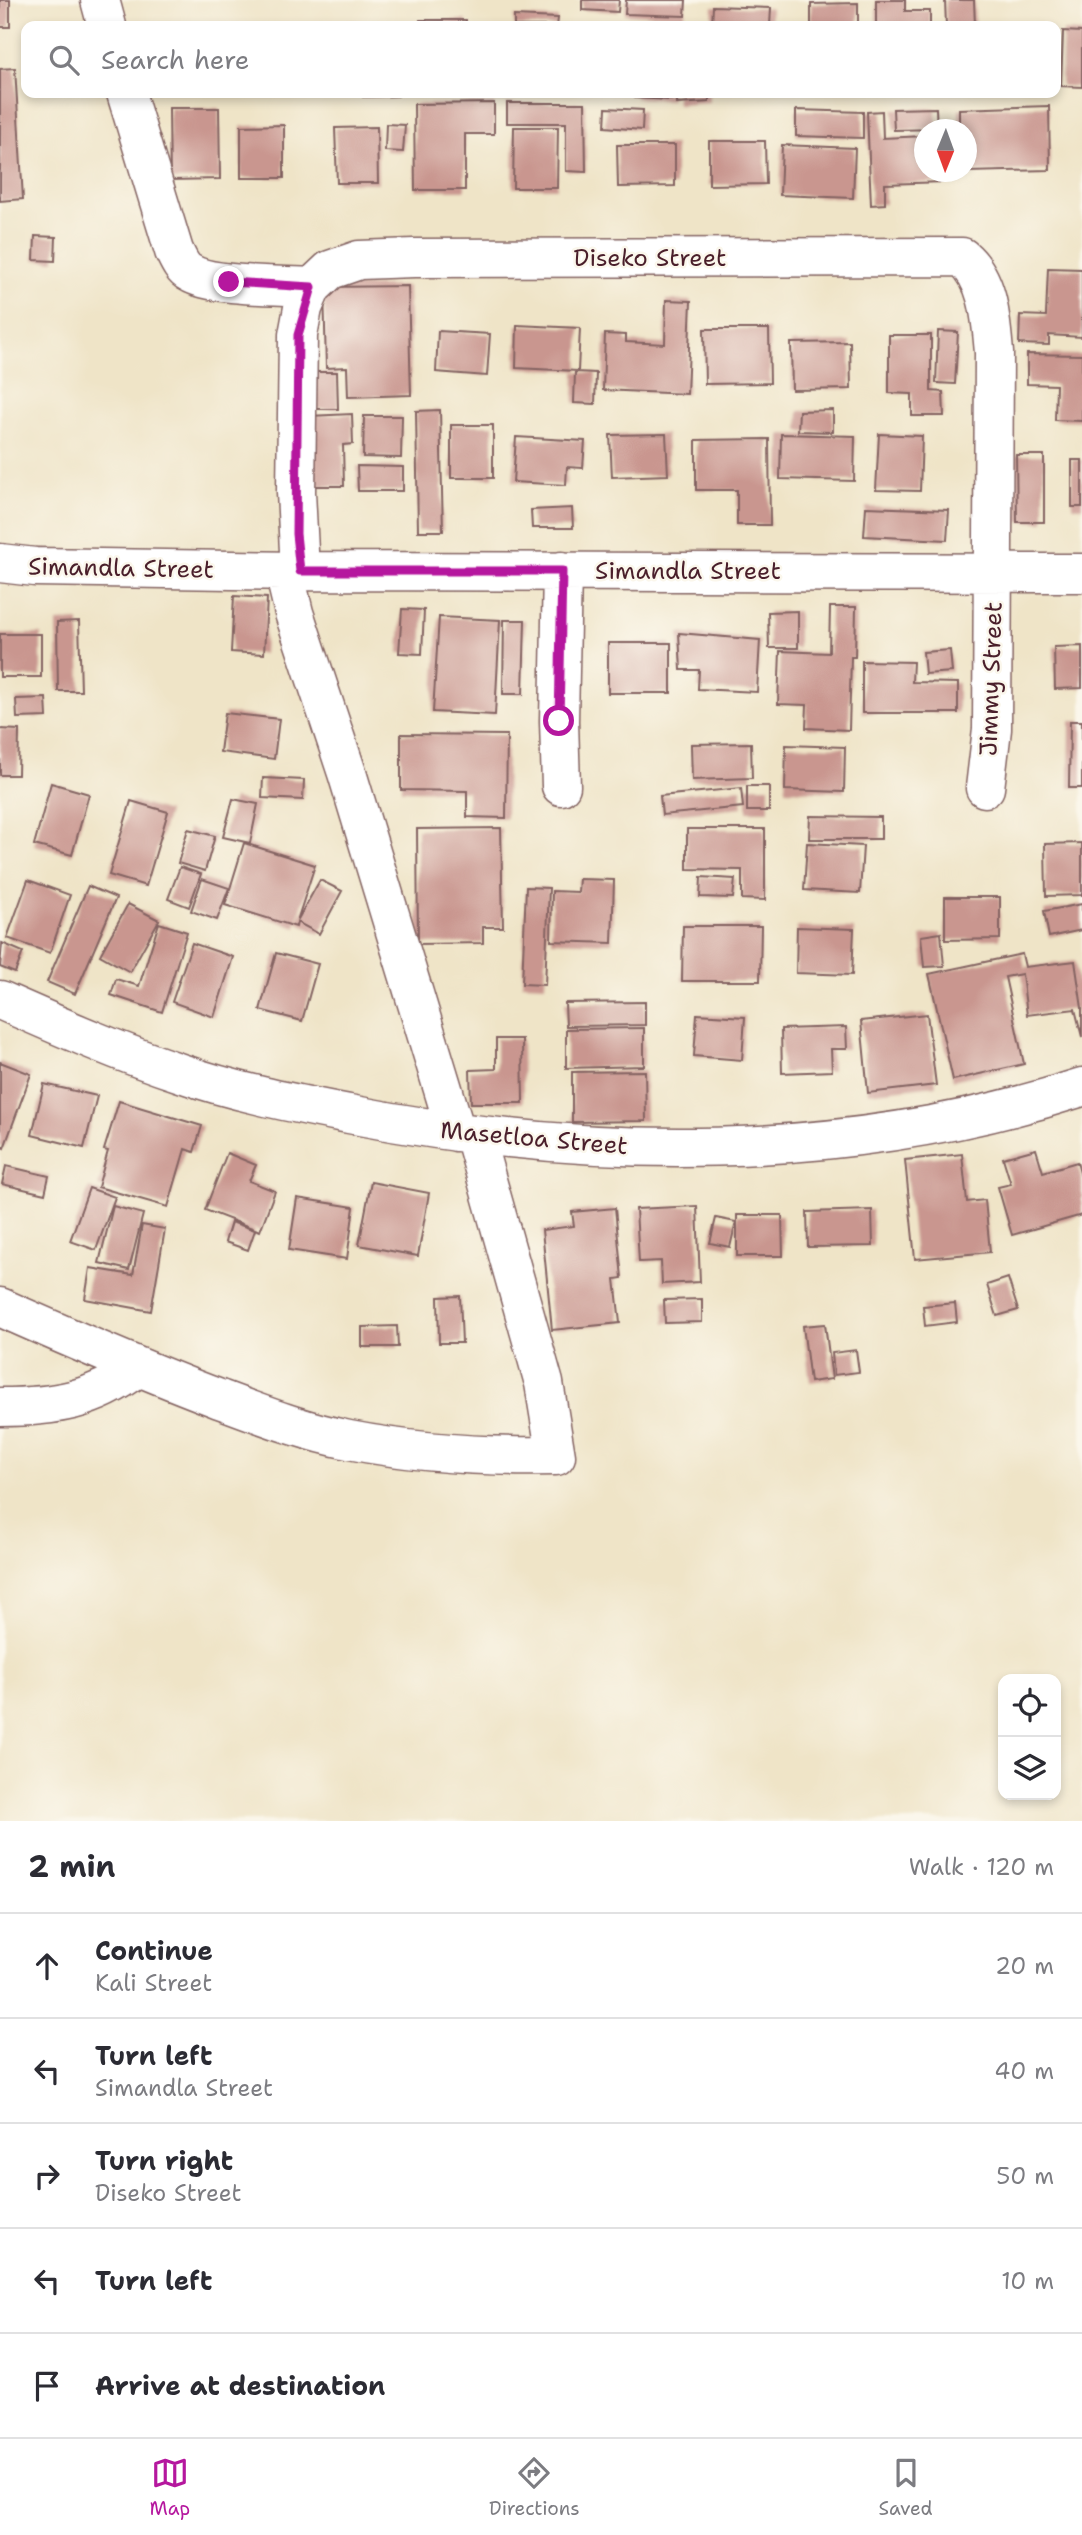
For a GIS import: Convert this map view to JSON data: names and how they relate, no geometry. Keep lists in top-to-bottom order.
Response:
{
  "streets": {
    "street": [
      "Diseko Street",
      "Simandla Street",
      "Jimmy Street",
      "Masetloa Street"
    ]
  },
  "crossings": [
    ["Diseko Street", "Simandla Street"],
    ["Diseko Street", "Jimmy Street"],
    ["Simandla Street", "Jimmy Street"]
  ],
  "north": "bottom",
  "page": {
    "search": "Search here",
    "heading": ["2 min", "Walk · 120 m"],
    "list": [
      ["Continue", "Kali Street", "20 m"],
      ["Turn left", "Simandla Street", "40 m"],
      ["Turn right", "Diseko Street", "50 m"],
      ["Turn left", "10 m"],
      "Arrive at destination"
    ],
    "nav": ["Map", "Directions", "Saved"]
  }
}
